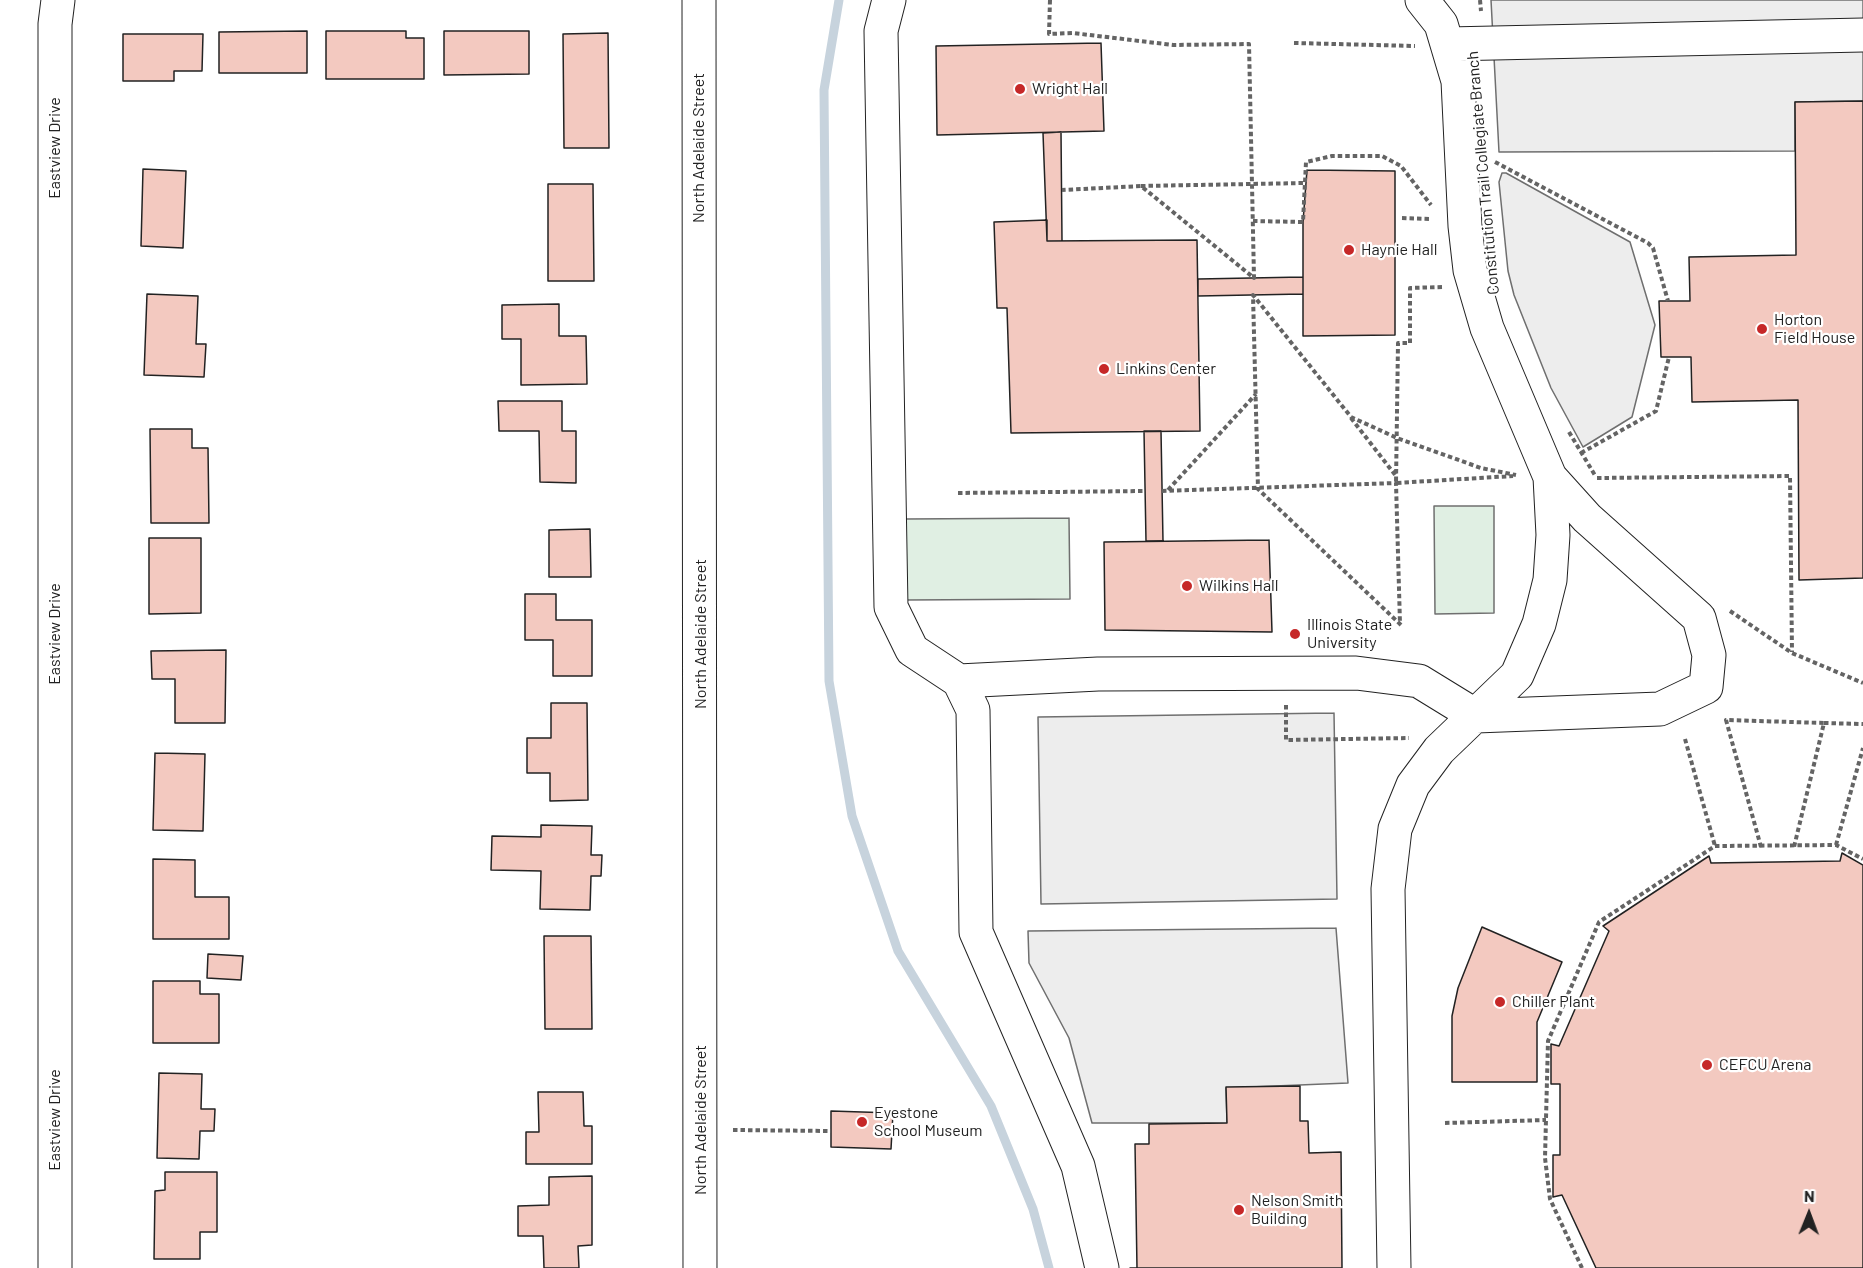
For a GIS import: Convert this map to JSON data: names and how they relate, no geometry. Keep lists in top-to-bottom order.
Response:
{
  "streets": {
    "street": ["Eastview Drive", "North Adelaide Street"],
    "path": ["Constitution Trail Collegiate Branch"]
  },
  "places": [
    "Wright Hall",
    "Haynie Hall",
    "Horton Field House",
    "Linkins Center",
    "Wilkins Hall",
    "Illinois State University",
    "Chiller Plant",
    "CEFCU Arena",
    "Eyestone School Museum",
    "Nelson Smith Building"
  ],
  "north": "top"
}
